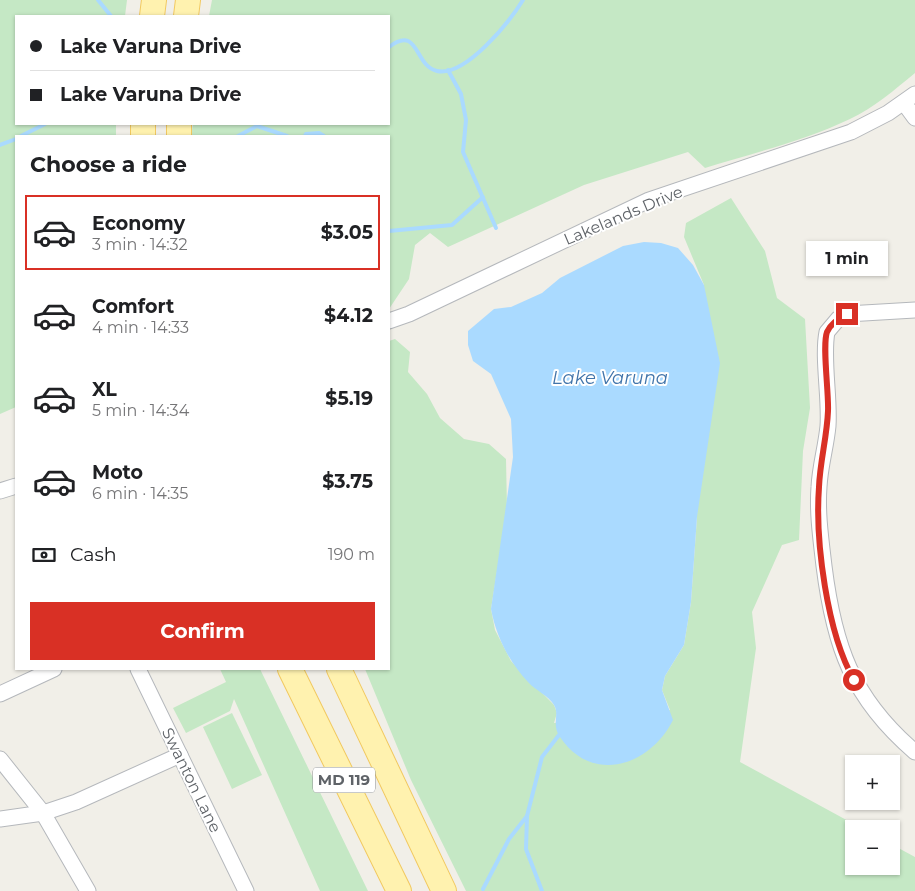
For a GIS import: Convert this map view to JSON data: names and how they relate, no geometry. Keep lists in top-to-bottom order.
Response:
{
  "streets": {
    "main road": ["MD 119"],
    "street": ["Lakelands Drive", "Swanton Lane"]
  },
  "water": ["Lake Varuna"],
  "page": {
    "banner": ["Lake Varuna Drive", "Lake Varuna Drive"],
    "heading": "Choose a ride",
    "list": [
      {
        "name": "Economy",
        "note": "3 min · 14:32",
        "value": "$3.05"
      },
      {
        "name": "Comfort",
        "note": "4 min · 14:33",
        "value": "$4.12"
      },
      {
        "name": "XL",
        "note": "5 min · 14:34",
        "value": "$5.19"
      },
      {
        "name": "Moto",
        "note": "6 min · 14:35",
        "value": "$3.75"
      }
    ],
    "bubble": "1 min",
    "pay": ["Cash", "190 m"],
    "buttons": "Confirm",
    "map_buttons": ["+", "−"]
  }
}
